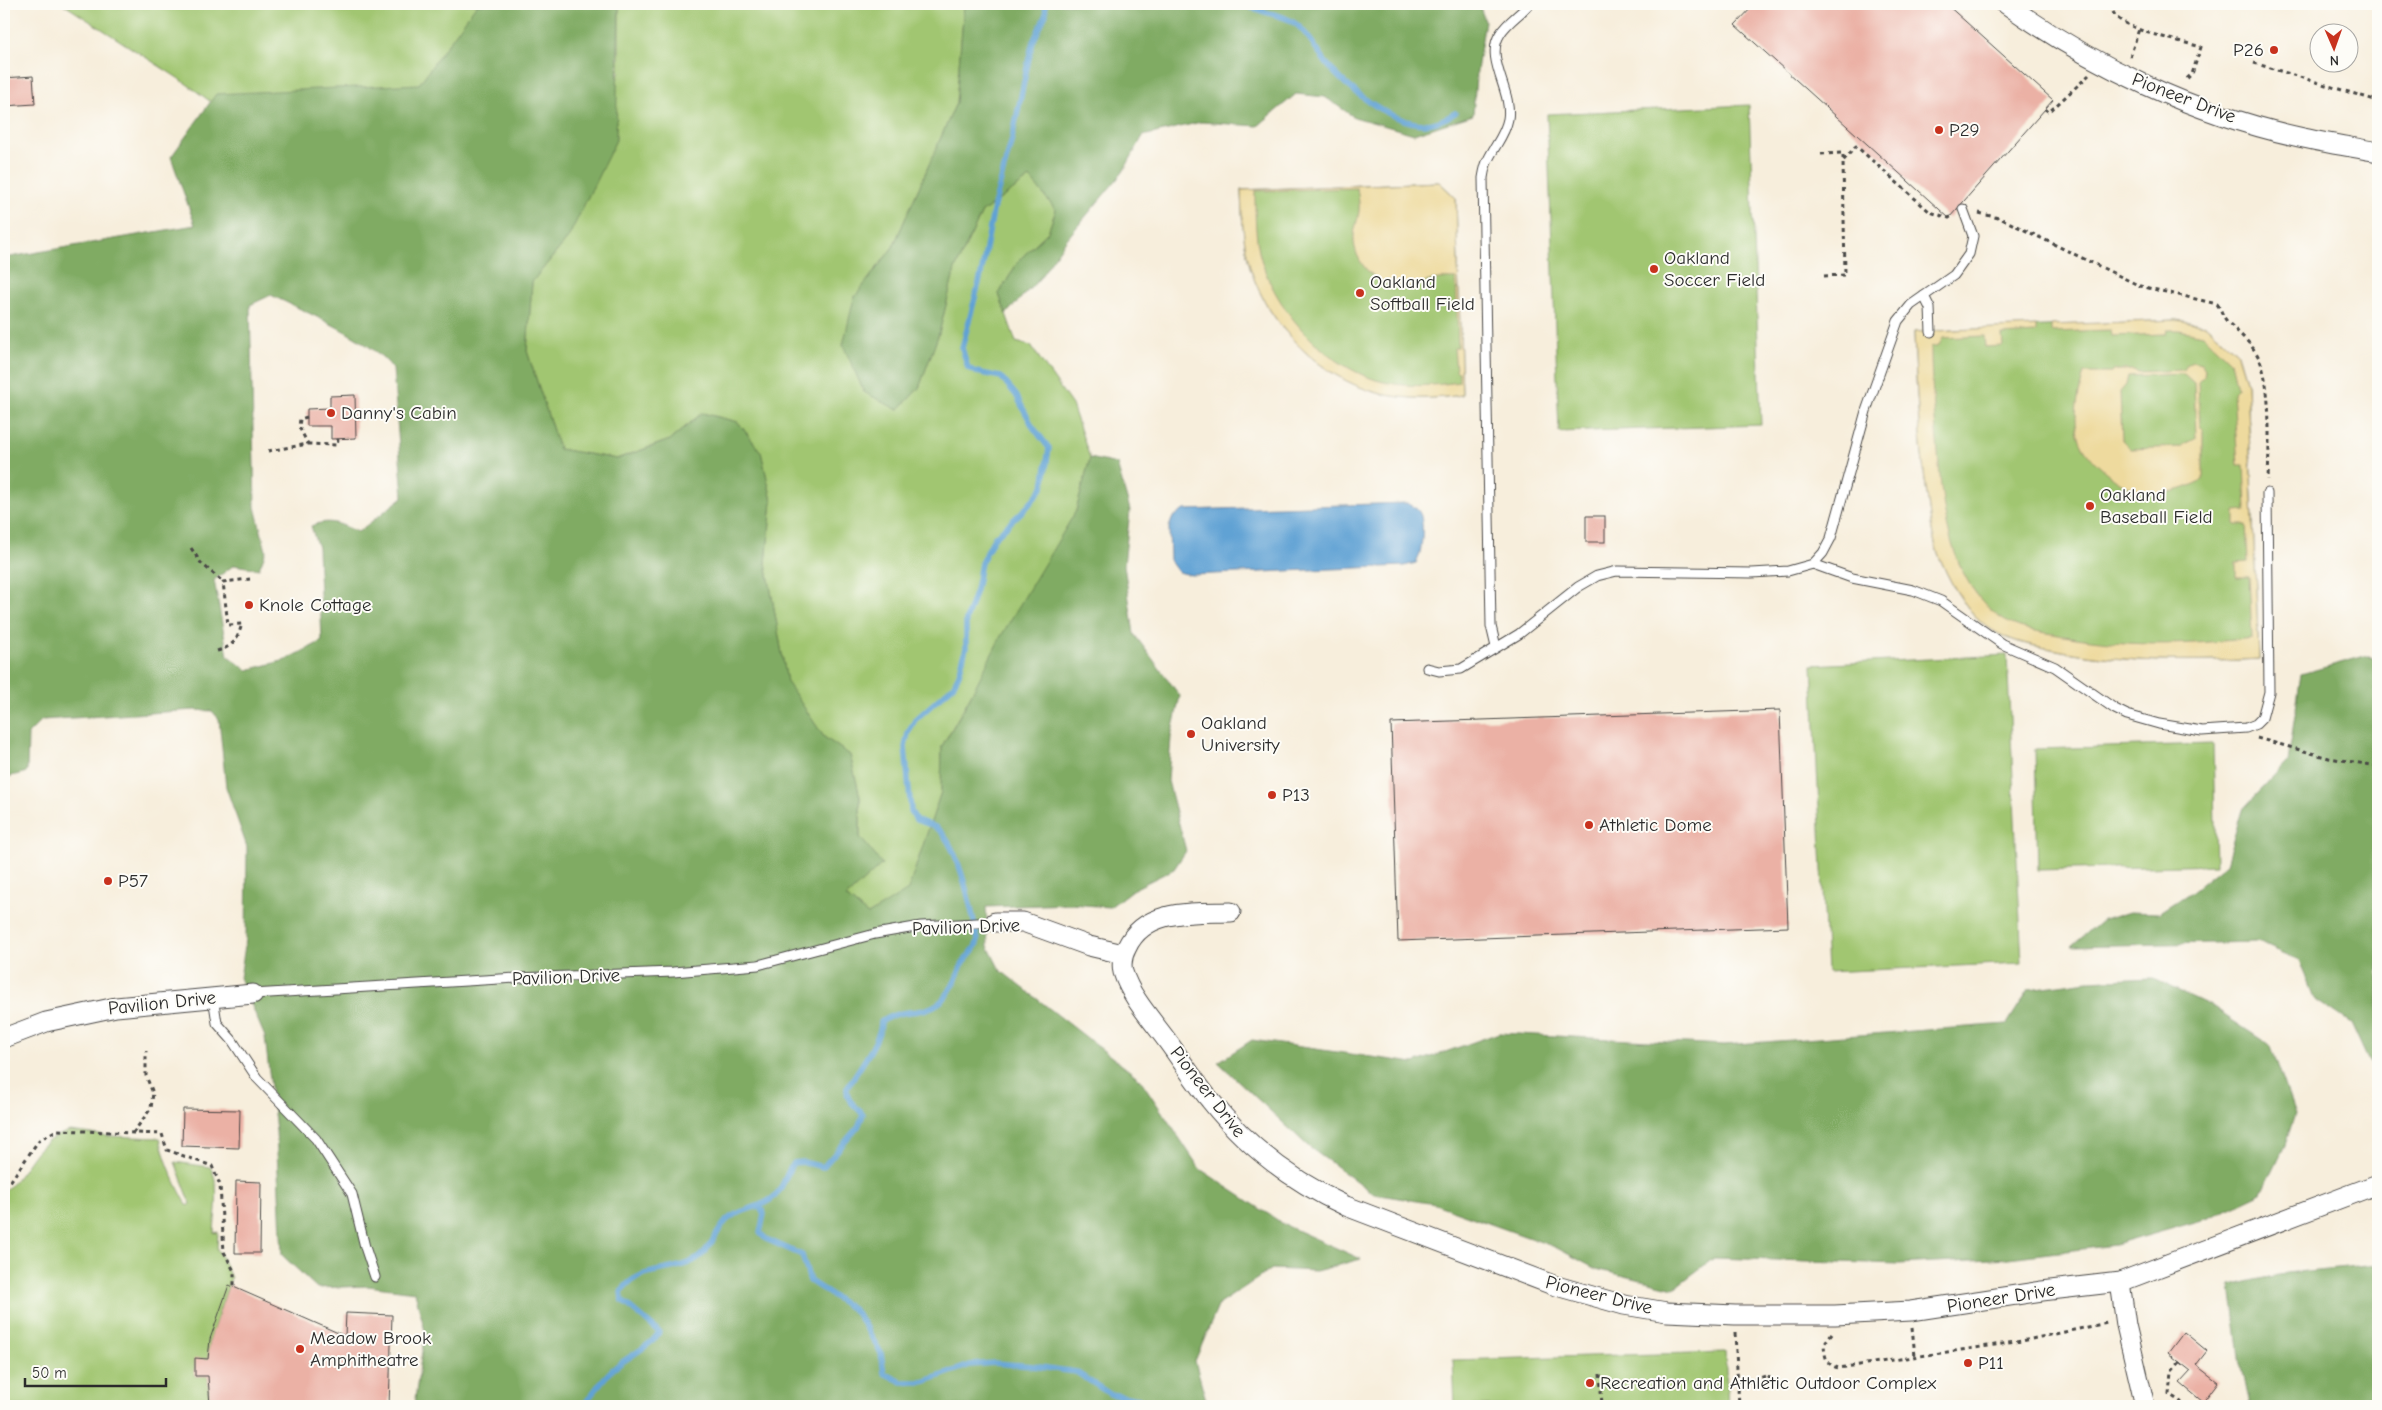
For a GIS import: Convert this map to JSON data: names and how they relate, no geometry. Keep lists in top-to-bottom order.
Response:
{
  "streets": {
    "street": ["Pioneer Drive", "Pavilion Drive"]
  },
  "crossings": [
    ["Pioneer Drive", "Pavilion Drive"]
  ],
  "places": [
    "P26",
    "P29",
    "Oakland Soccer Field",
    "Oakland Softball Field",
    "Danny's Cabin",
    "Oakland Baseball Field",
    "Knole Cottage",
    "Oakland University",
    "P13",
    "Athletic Dome",
    "P57",
    "Meadow Brook Amphitheatre",
    "P11",
    "Recreation and Athletic Outdoor Complex"
  ],
  "scale_bar": "50 m",
  "north": "bottom"
}
